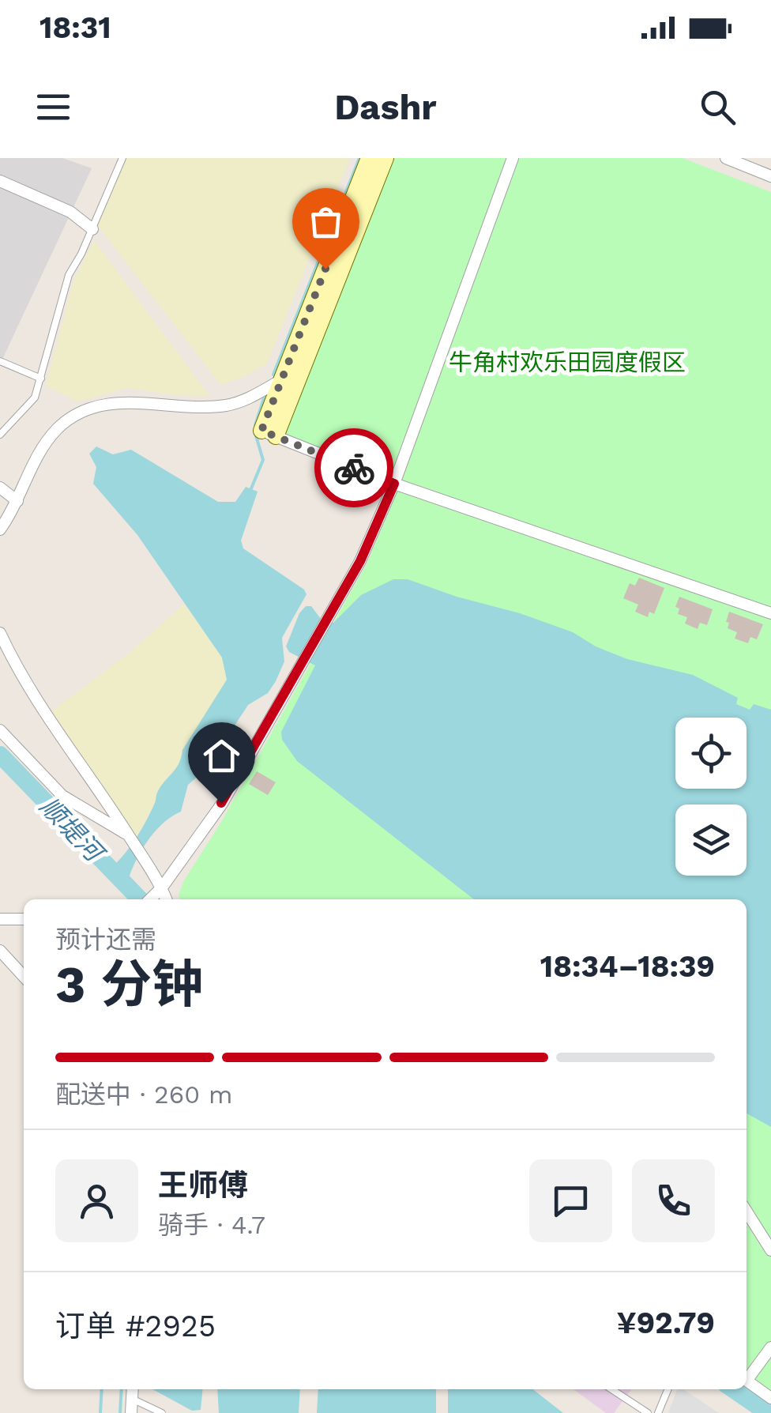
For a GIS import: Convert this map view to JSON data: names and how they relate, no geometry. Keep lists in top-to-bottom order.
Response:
{
  "water": ["顺堤河"],
  "parks": ["牛角村欢乐田园度假区"],
  "page": {
    "status": "18:31",
    "header": "Dashr",
    "heading": ["3 分钟", "预计还需", "18:34–18:39"],
    "panel": [
      "王师傅",
      "骑手 · 4.7",
      "订单 #2925",
      "¥92.79"
    ],
    "bar": "配送中 · 260 m"
  }
}
